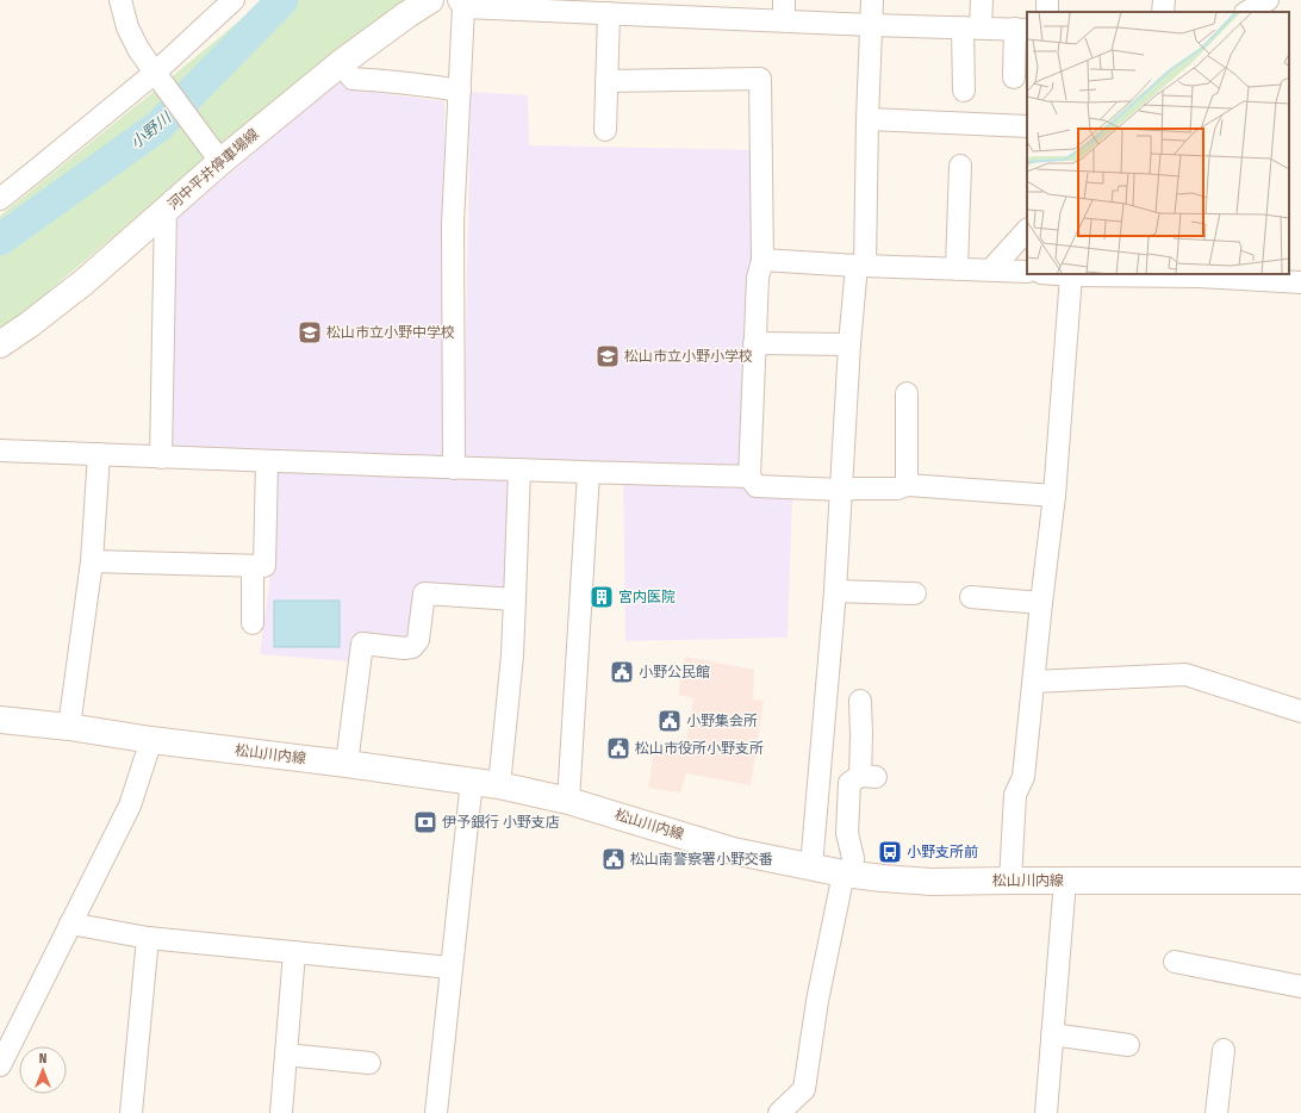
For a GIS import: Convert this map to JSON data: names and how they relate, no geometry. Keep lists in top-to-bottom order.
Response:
{
  "streets": {
    "main road": ["河中平井停車場線", "松山川内線"]
  },
  "water": ["小野川"],
  "places": {
    "school or university": ["松山市立小野中学校", "松山市立小野小学校"],
    "building": ["宮内医院"],
    "public building": [
      "小野公民館",
      "小野集会所",
      "松山市役所小野支所",
      "松山南警察署小野交番"
    ],
    "bank": ["伊予銀行 小野支店"],
    "bus stop": ["小野支所前"]
  },
  "north": "top"
}
